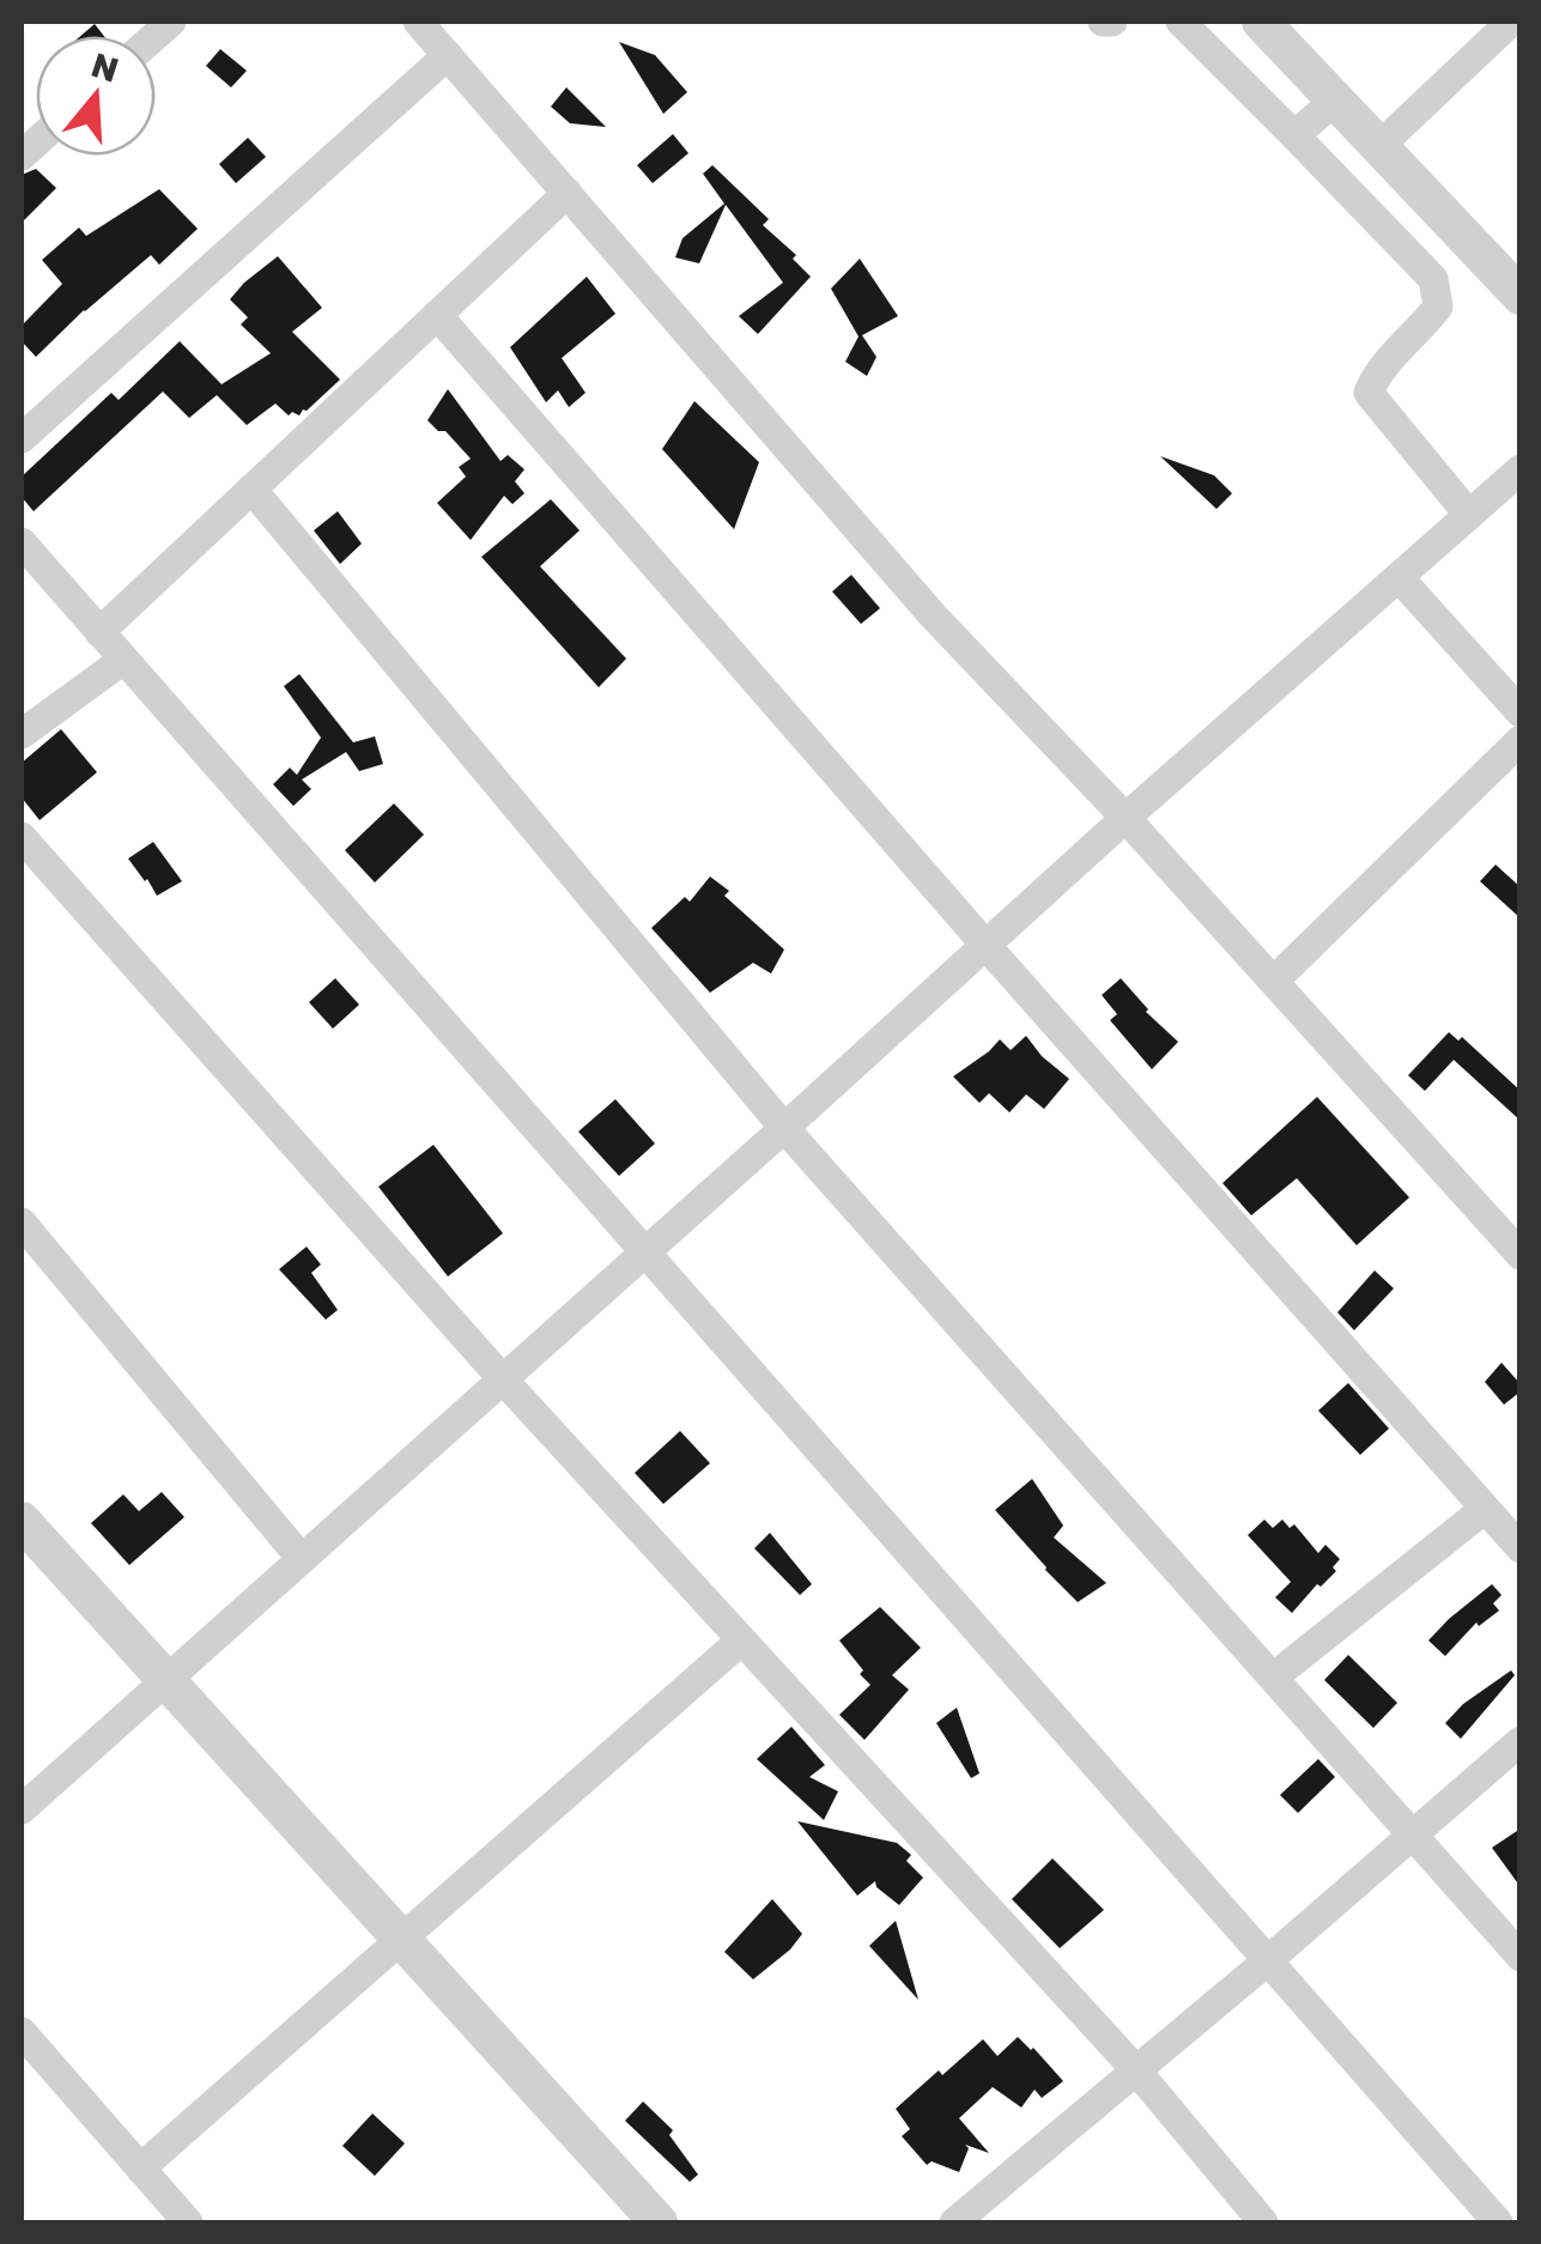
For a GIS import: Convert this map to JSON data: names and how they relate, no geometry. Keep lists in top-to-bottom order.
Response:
{
  "north": "top"
}
